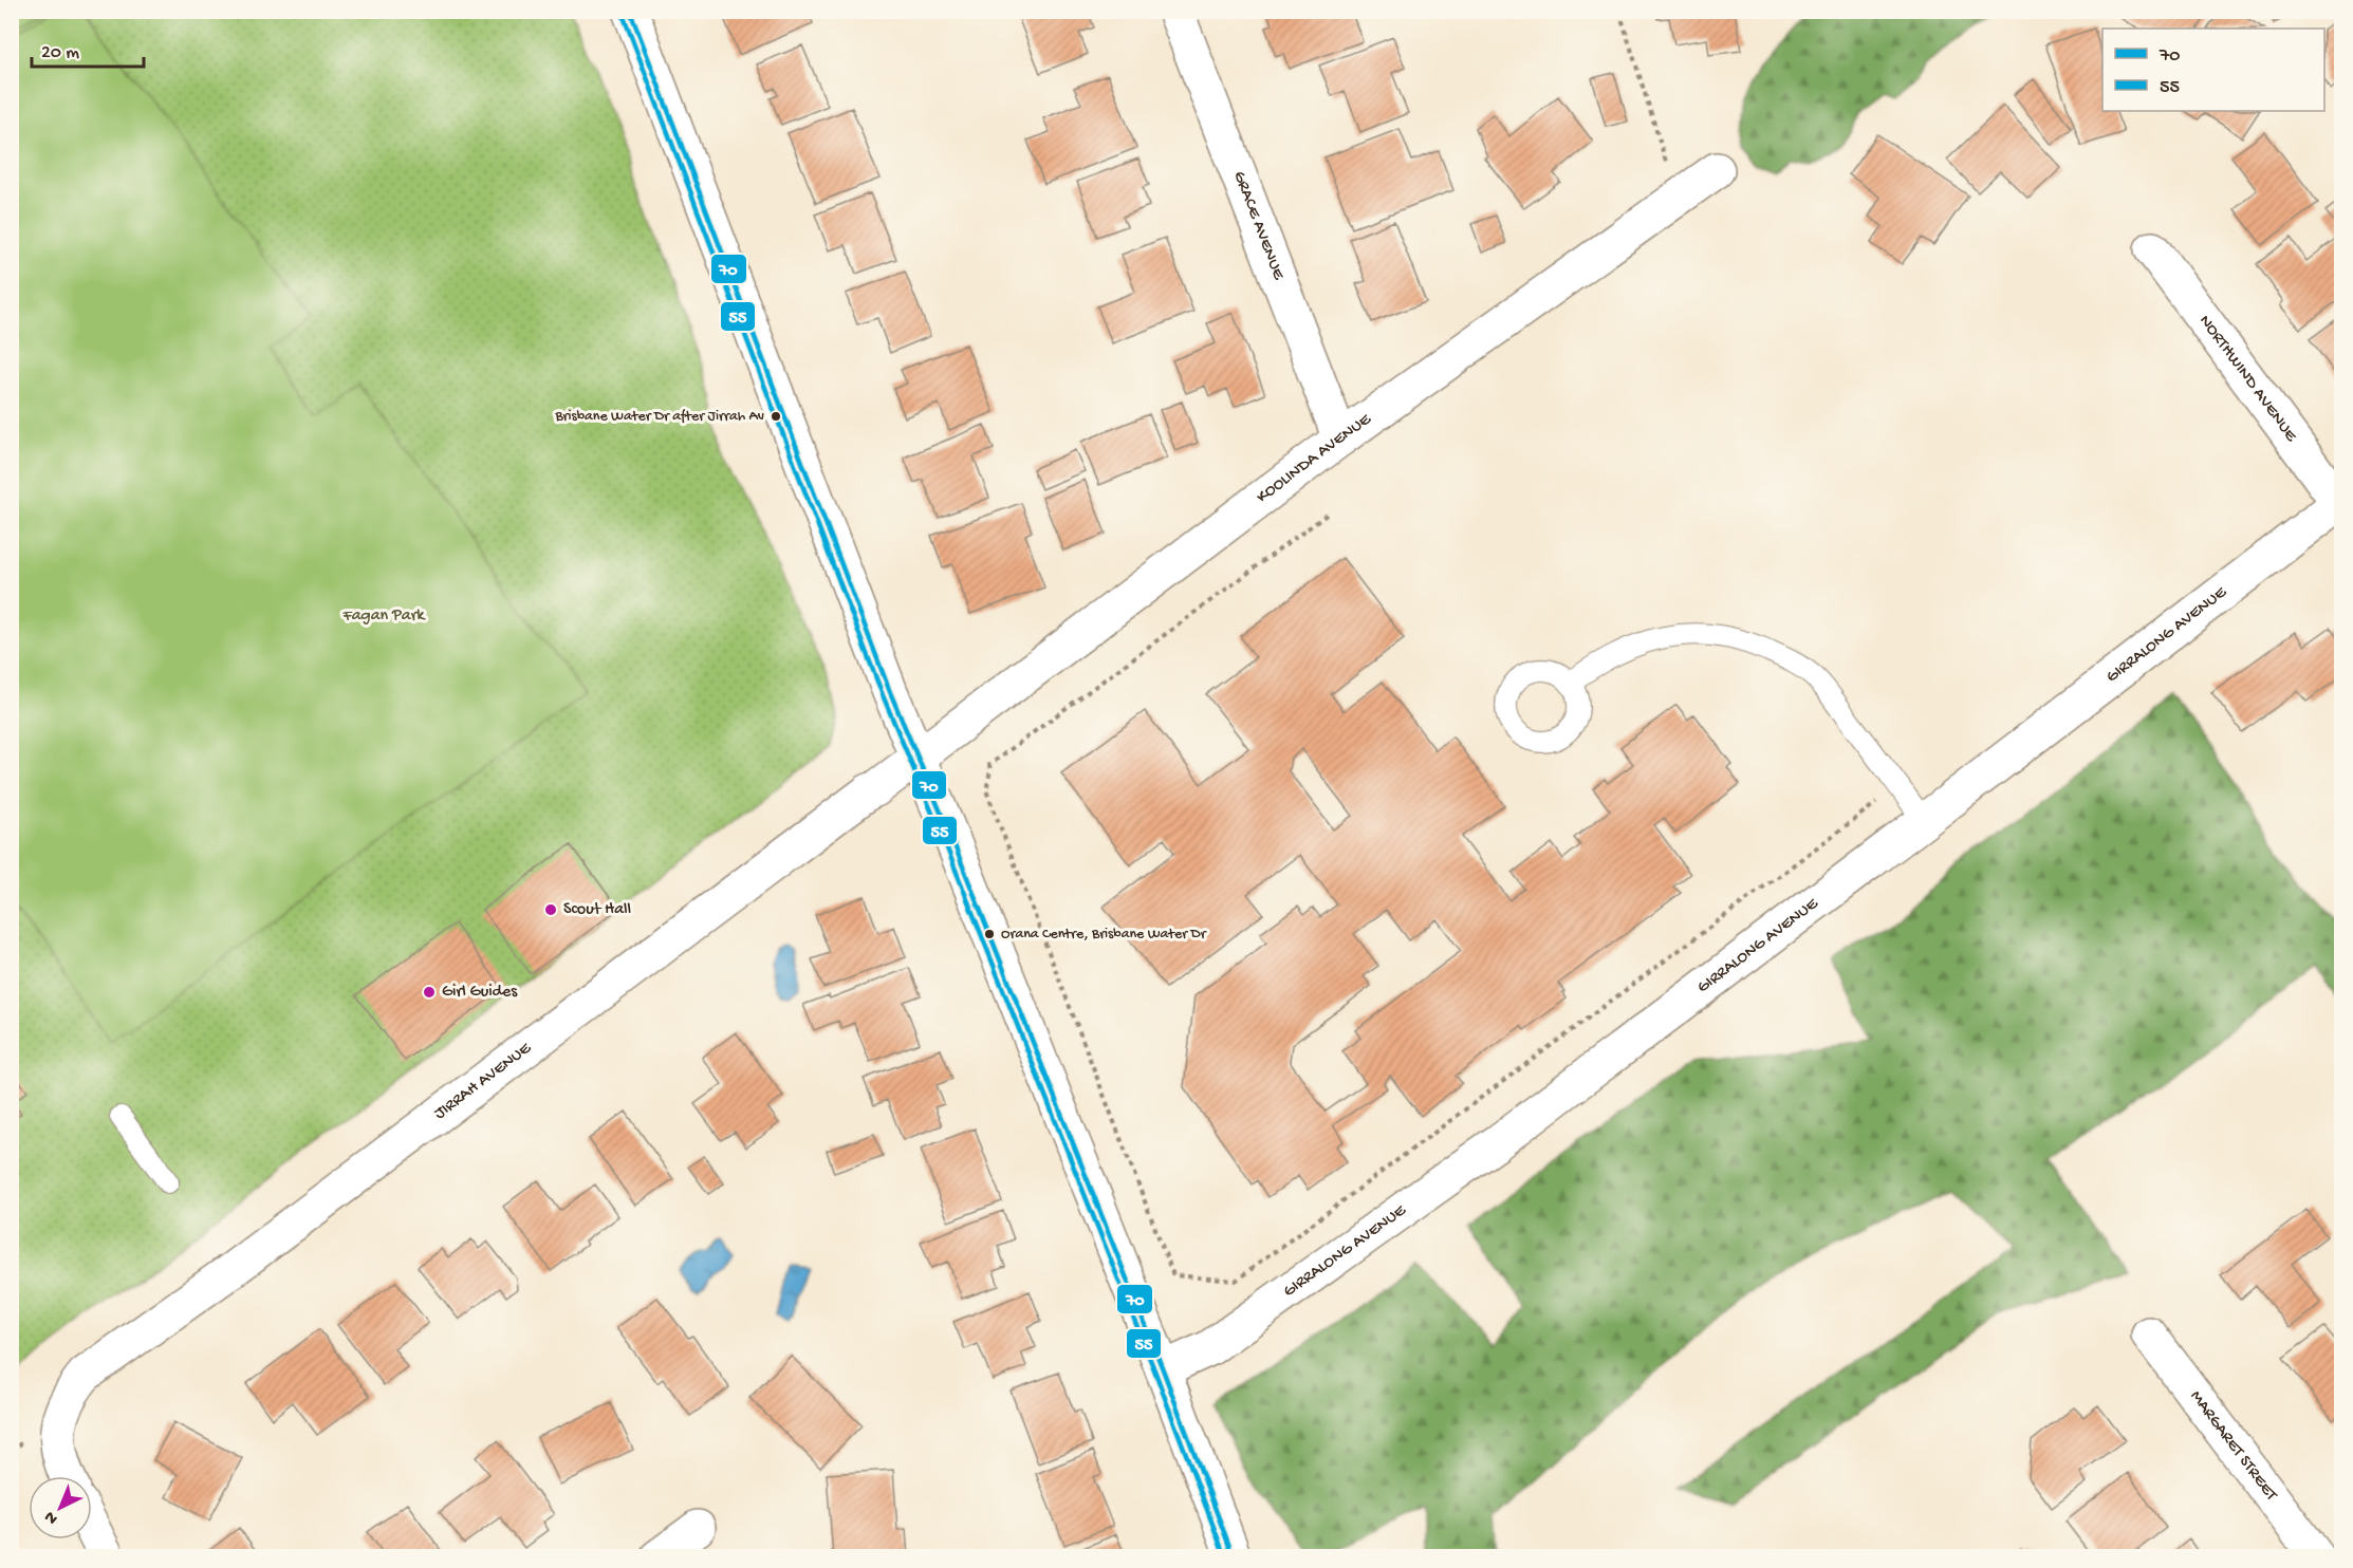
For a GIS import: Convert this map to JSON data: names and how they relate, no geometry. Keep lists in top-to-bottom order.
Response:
{
  "streets": {
    "street": [
      "GRACE AVENUE",
      "NORTHWIND AVENUE",
      "KOOLINDA AVENUE",
      "GIRRALONG AVENUE",
      "JIRRAH AVENUE",
      "MARGARET STREET"
    ]
  },
  "crossings": [
    ["GRACE AVENUE", "KOOLINDA AVENUE"],
    ["NORTHWIND AVENUE", "GIRRALONG AVENUE"],
    ["KOOLINDA AVENUE", "JIRRAH AVENUE"]
  ],
  "parks": ["Fagan Park"],
  "places": [
    "Brisbane Water Dr after Jirrah Av",
    "Scout Hall",
    "Orana Centre, Brisbane Water Dr",
    "Girl Guides"
  ],
  "lines": ["transit line 70", "transit line 55"],
  "legend": ["70", "55"],
  "scale_bar": "20 m",
  "north": "bottom left"
}
